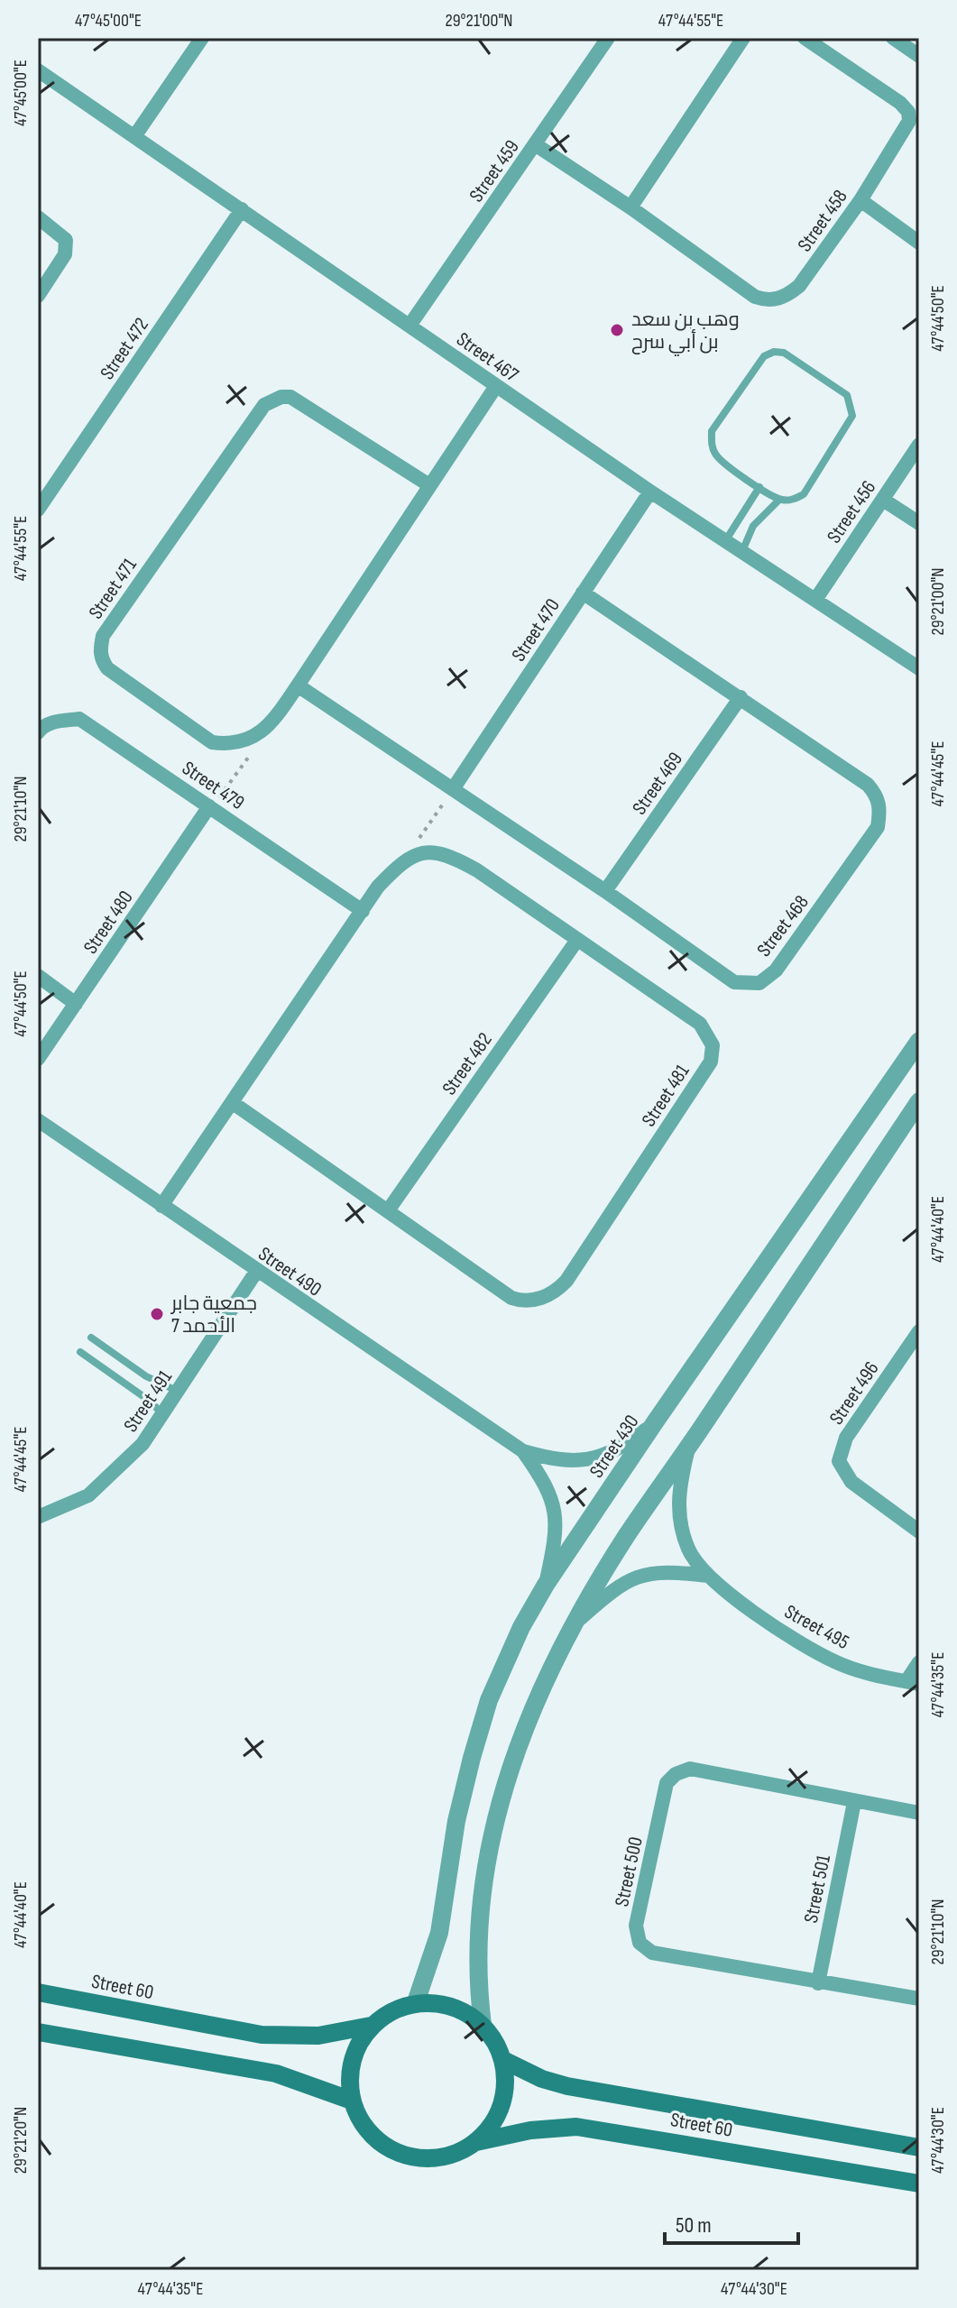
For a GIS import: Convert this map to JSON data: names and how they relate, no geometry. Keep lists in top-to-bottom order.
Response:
{
  "streets": {
    "main road": ["Street 60"],
    "street": [
      "Street 459",
      "Street 458",
      "Street 472",
      "Street 467",
      "Street 456",
      "Street 471",
      "Street 470",
      "Street 469",
      "Street 479",
      "Street 480",
      "Street 468",
      "Street 482",
      "Street 481",
      "Street 490",
      "Street 496",
      "Street 491",
      "Street 430",
      "Street 495",
      "Street 500",
      "Street 501"
    ]
  },
  "crossings": [
    ["Street 459", "Street 458"],
    ["Street 459", "Street 467"],
    ["Street 472", "Street 467"],
    ["Street 467", "Street 456"],
    ["Street 467", "Street 471"],
    ["Street 467", "Street 470"],
    ["Street 471", "Street 468"],
    ["Street 470", "Street 468"],
    ["Street 469", "Street 468"],
    ["Street 479", "Street 480"],
    ["Street 482", "Street 481"],
    ["Street 490", "Street 491"],
    ["Street 490", "Street 430"],
    ["Street 430", "Street 60"],
    ["Street 500", "Street 501"]
  ],
  "places": ["وهب بن سعد بن أبي سرح", "جمعية جابر الأحمد 7"],
  "scale_bar": "50 m",
  "coordinates": [
    "47°45'00\"E",
    "29°21'00\"N",
    "47°44'55\"E",
    "47°44'50\"E",
    "47°44'45\"E",
    "29°21'10\"N",
    "47°44'40\"E",
    "47°44'35\"E",
    "29°21'20\"N",
    "47°44'30\"E"
  ]
}
